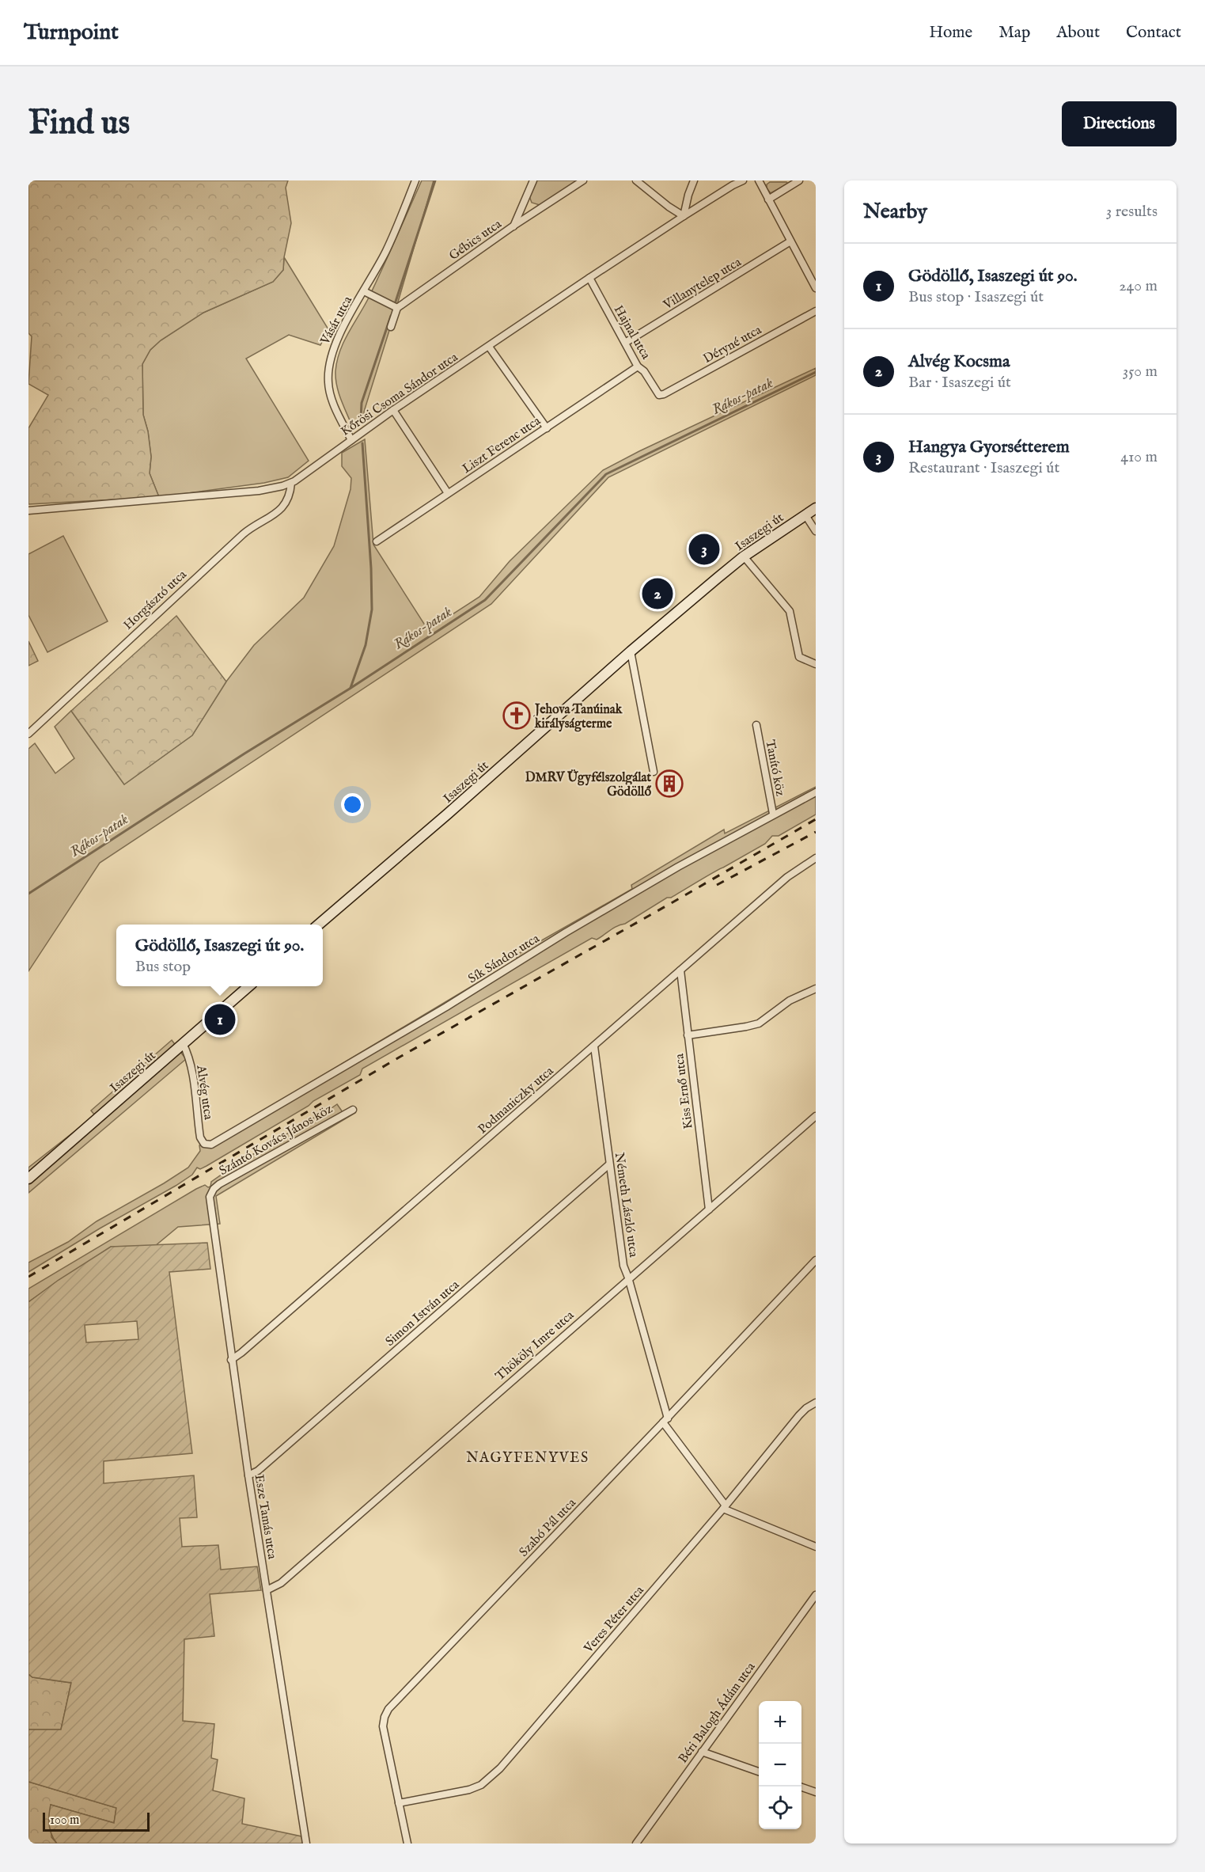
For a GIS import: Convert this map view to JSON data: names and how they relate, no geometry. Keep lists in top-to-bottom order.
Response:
{
  "streets": {
    "main road": ["Isaszegi út"],
    "street": [
      "Gébics utca",
      "Villanytelep utca",
      "Vásár utca",
      "Hajnal utca",
      "Déryné utca",
      "Kőrösi Csoma Sándor utca",
      "Liszt Ferenc utca",
      "Horgásztó utca",
      "Tanító köz",
      "Sík Sándor utca",
      "Kiss Ernő utca",
      "Alvég utca",
      "Podmaniczky utca",
      "Szántó Kovács János köz",
      "Németh László utca",
      "Simon István utca",
      "Thököly Imre utca",
      "Esze Tamás utca",
      "Szabó Pál utca",
      "Veres Péter utca",
      "Béri Balogh Ádám utca"
    ]
  },
  "crossings": [
    ["Villanytelep utca", "Hajnal utca"],
    ["Vásár utca", "Kőrösi Csoma Sándor utca"],
    ["Hajnal utca", "Déryné utca"],
    ["Hajnal utca", "Kőrösi Csoma Sándor utca"],
    ["Hajnal utca", "Liszt Ferenc utca"],
    ["Kőrösi Csoma Sándor utca", "Horgásztó utca"],
    ["Isaszegi út", "Alvég utca"],
    ["Tanító köz", "Sík Sándor utca"],
    ["Sík Sándor utca", "Alvég utca"],
    ["Kiss Ernő utca", "Podmaniczky utca"],
    ["Kiss Ernő utca", "Thököly Imre utca"],
    ["Podmaniczky utca", "Németh László utca"],
    ["Podmaniczky utca", "Esze Tamás utca"],
    ["Szántó Kovács János köz", "Esze Tamás utca"],
    ["Németh László utca", "Simon István utca"],
    ["Németh László utca", "Thököly Imre utca"],
    ["Németh László utca", "Szabó Pál utca"],
    ["Németh László utca", "Veres Péter utca"],
    ["Simon István utca", "Esze Tamás utca"],
    ["Thököly Imre utca", "Esze Tamás utca"],
    ["Szabó Pál utca", "Veres Péter utca"]
  ],
  "districts": ["NAGYFENYVES"],
  "water": ["Rákos-patak"],
  "places": {
    "church": ["Jehova Tanúinak királyságterme"],
    "building": ["DMRV Ügyfélszolgálat Gödöllő"]
  },
  "scale_bar": "100 m",
  "page": {
    "header": "Turnpoint",
    "nav": [
      "Home",
      "Map",
      "About",
      "Contact"
    ],
    "buttons": "Directions",
    "title": "Find us",
    "heading": ["Nearby", "3 results"],
    "list": [
      {
        "mark": "1",
        "name": "Gödöllő, Isaszegi út 90.",
        "note": "Bus stop · Isaszegi út",
        "value": "240 m"
      },
      {
        "mark": "2",
        "name": "Alvég Kocsma",
        "note": "Bar · Isaszegi út",
        "value": "350 m"
      },
      {
        "mark": "3",
        "name": "Hangya Gyorsétterem",
        "note": "Restaurant · Isaszegi út",
        "value": "410 m"
      }
    ],
    "pins": ["3", "2", "1"],
    "popup": ["Gödöllő, Isaszegi út 90.", "Bus stop"],
    "map_buttons": ["+", "−"],
    "scale": "100 m"
  }
}
